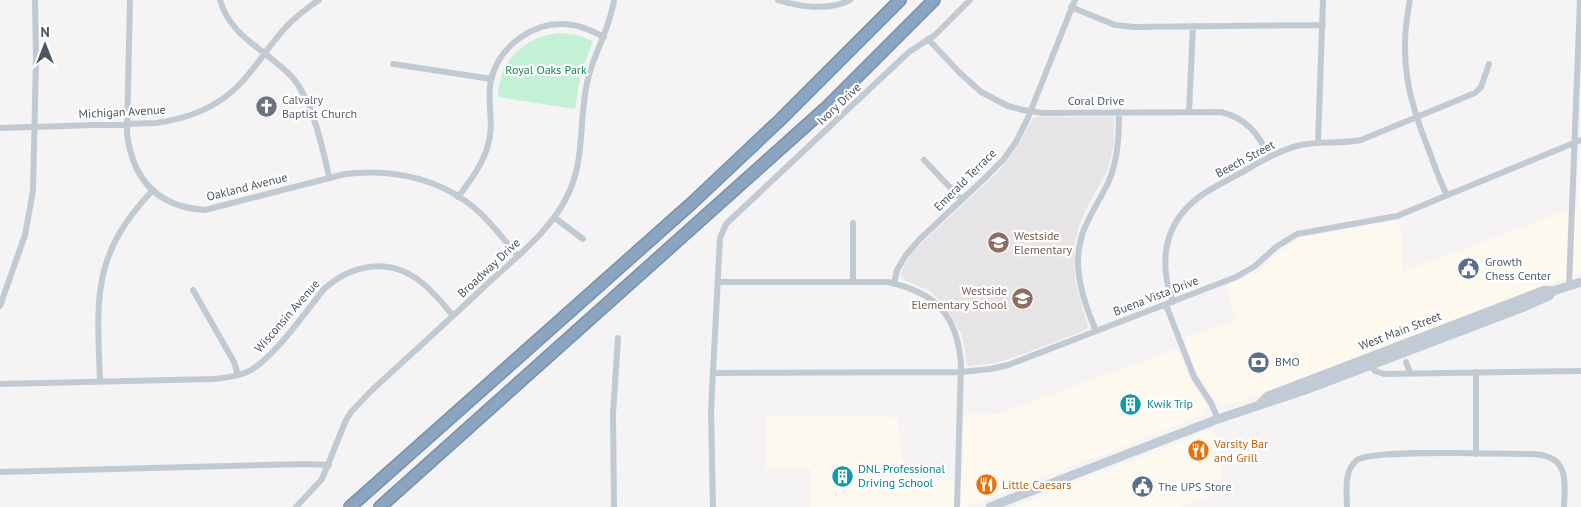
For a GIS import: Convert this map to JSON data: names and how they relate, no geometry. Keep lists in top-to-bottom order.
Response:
{
  "streets": {
    "main road": ["West Main Street"],
    "street": [
      "Coral Drive",
      "Ivory Drive",
      "Michigan Avenue",
      "Beech Street",
      "Emerald Terrace",
      "Oakland Avenue",
      "Broadway Drive",
      "Buena Vista Drive",
      "Wisconsin Avenue"
    ]
  },
  "crossings": [
    ["Coral Drive", "Ivory Drive"],
    ["Coral Drive", "Beech Street"],
    ["Coral Drive", "Emerald Terrace"],
    ["Michigan Avenue", "Oakland Avenue"],
    ["Beech Street", "Buena Vista Drive"],
    ["Beech Street", "West Main Street"],
    ["Oakland Avenue", "Broadway Drive"],
    ["Broadway Drive", "Wisconsin Avenue"]
  ],
  "parks": ["Royal Oaks Park"],
  "places": {
    "church": ["Calvalry Baptist Church"],
    "school or university": ["Westside Elementary", "Westside Elementary School"],
    "public building": ["Growth Chess Center", "The UPS Store"],
    "bank": ["BMO"],
    "building": ["Kwik Trip", "DNL Professional Driving School"],
    "restaurant": ["Varsity Bar and Grill", "Little Caesars"]
  },
  "north": "top"
}
